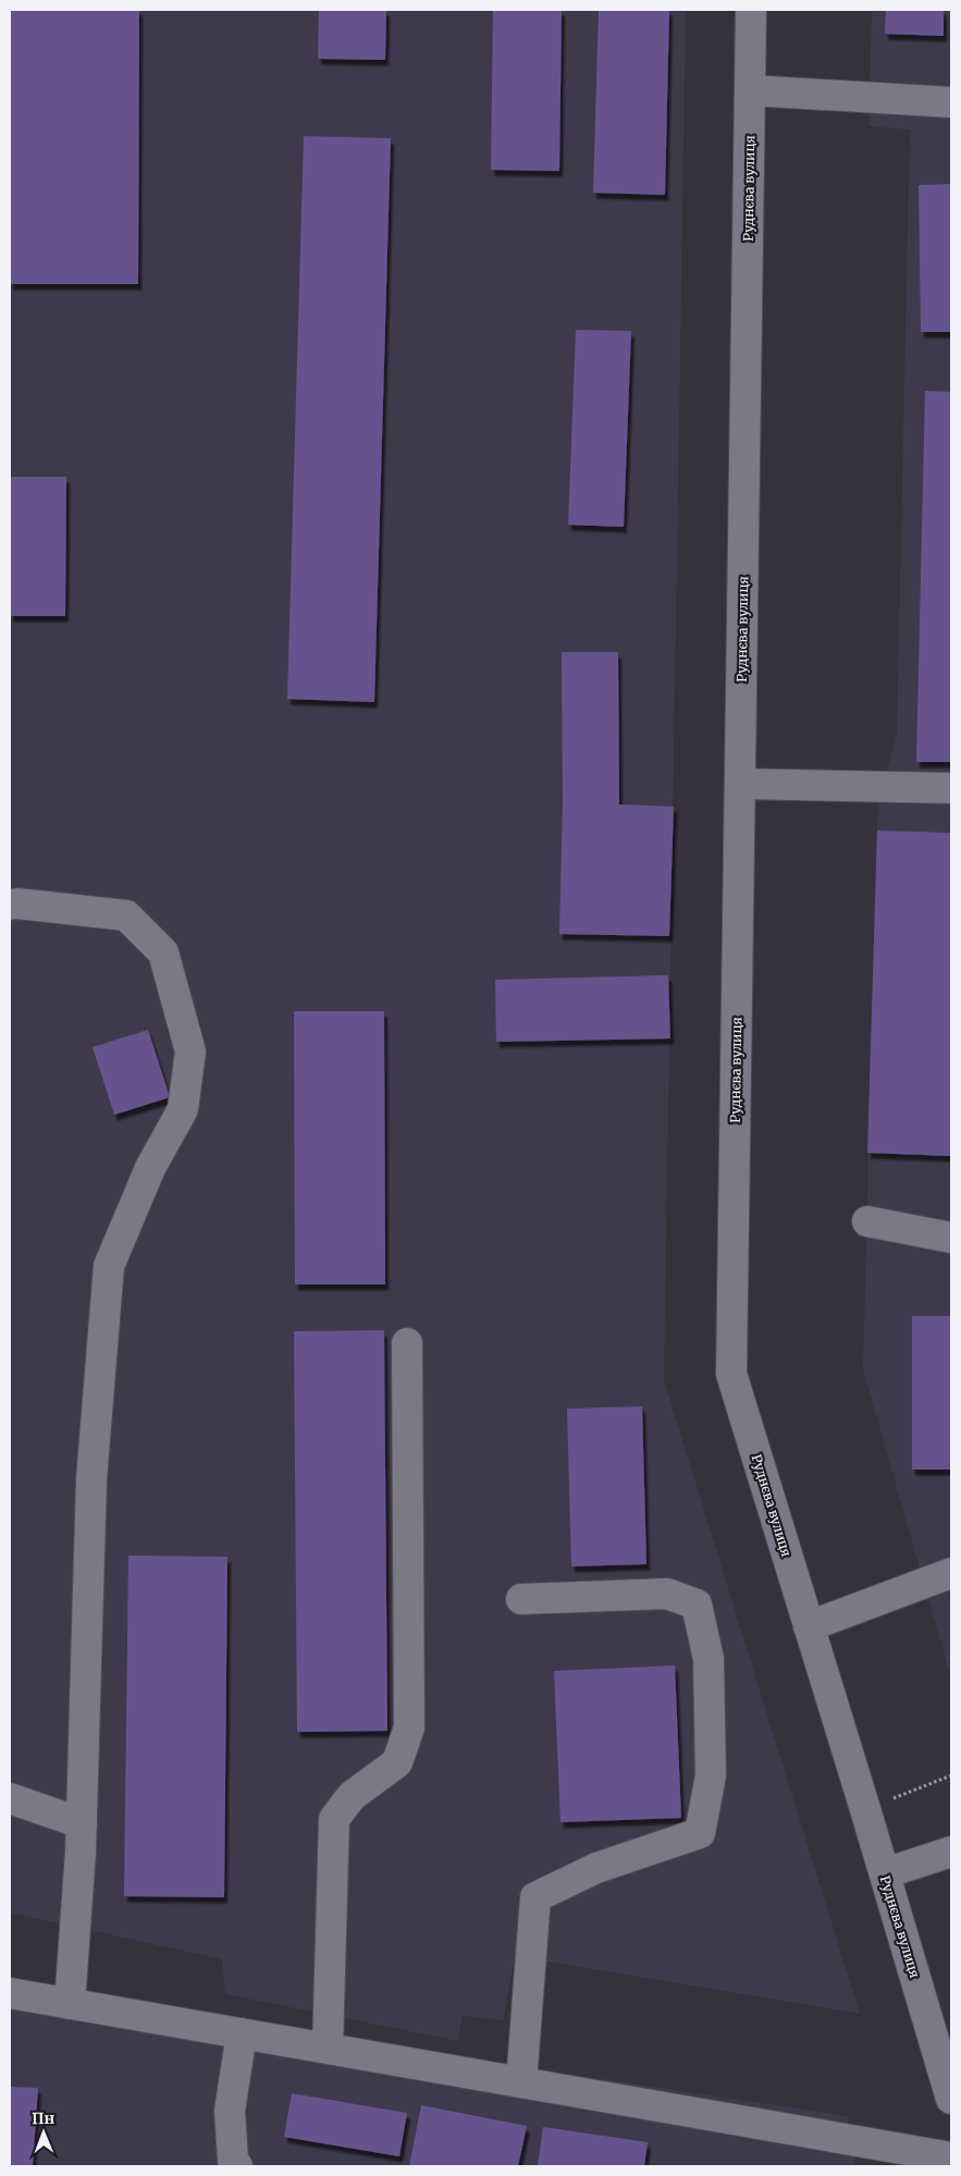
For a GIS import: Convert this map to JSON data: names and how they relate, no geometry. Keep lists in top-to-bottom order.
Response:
{
  "streets": {
    "street": ["Руднєва вулиця"]
  },
  "north": "top"
}
